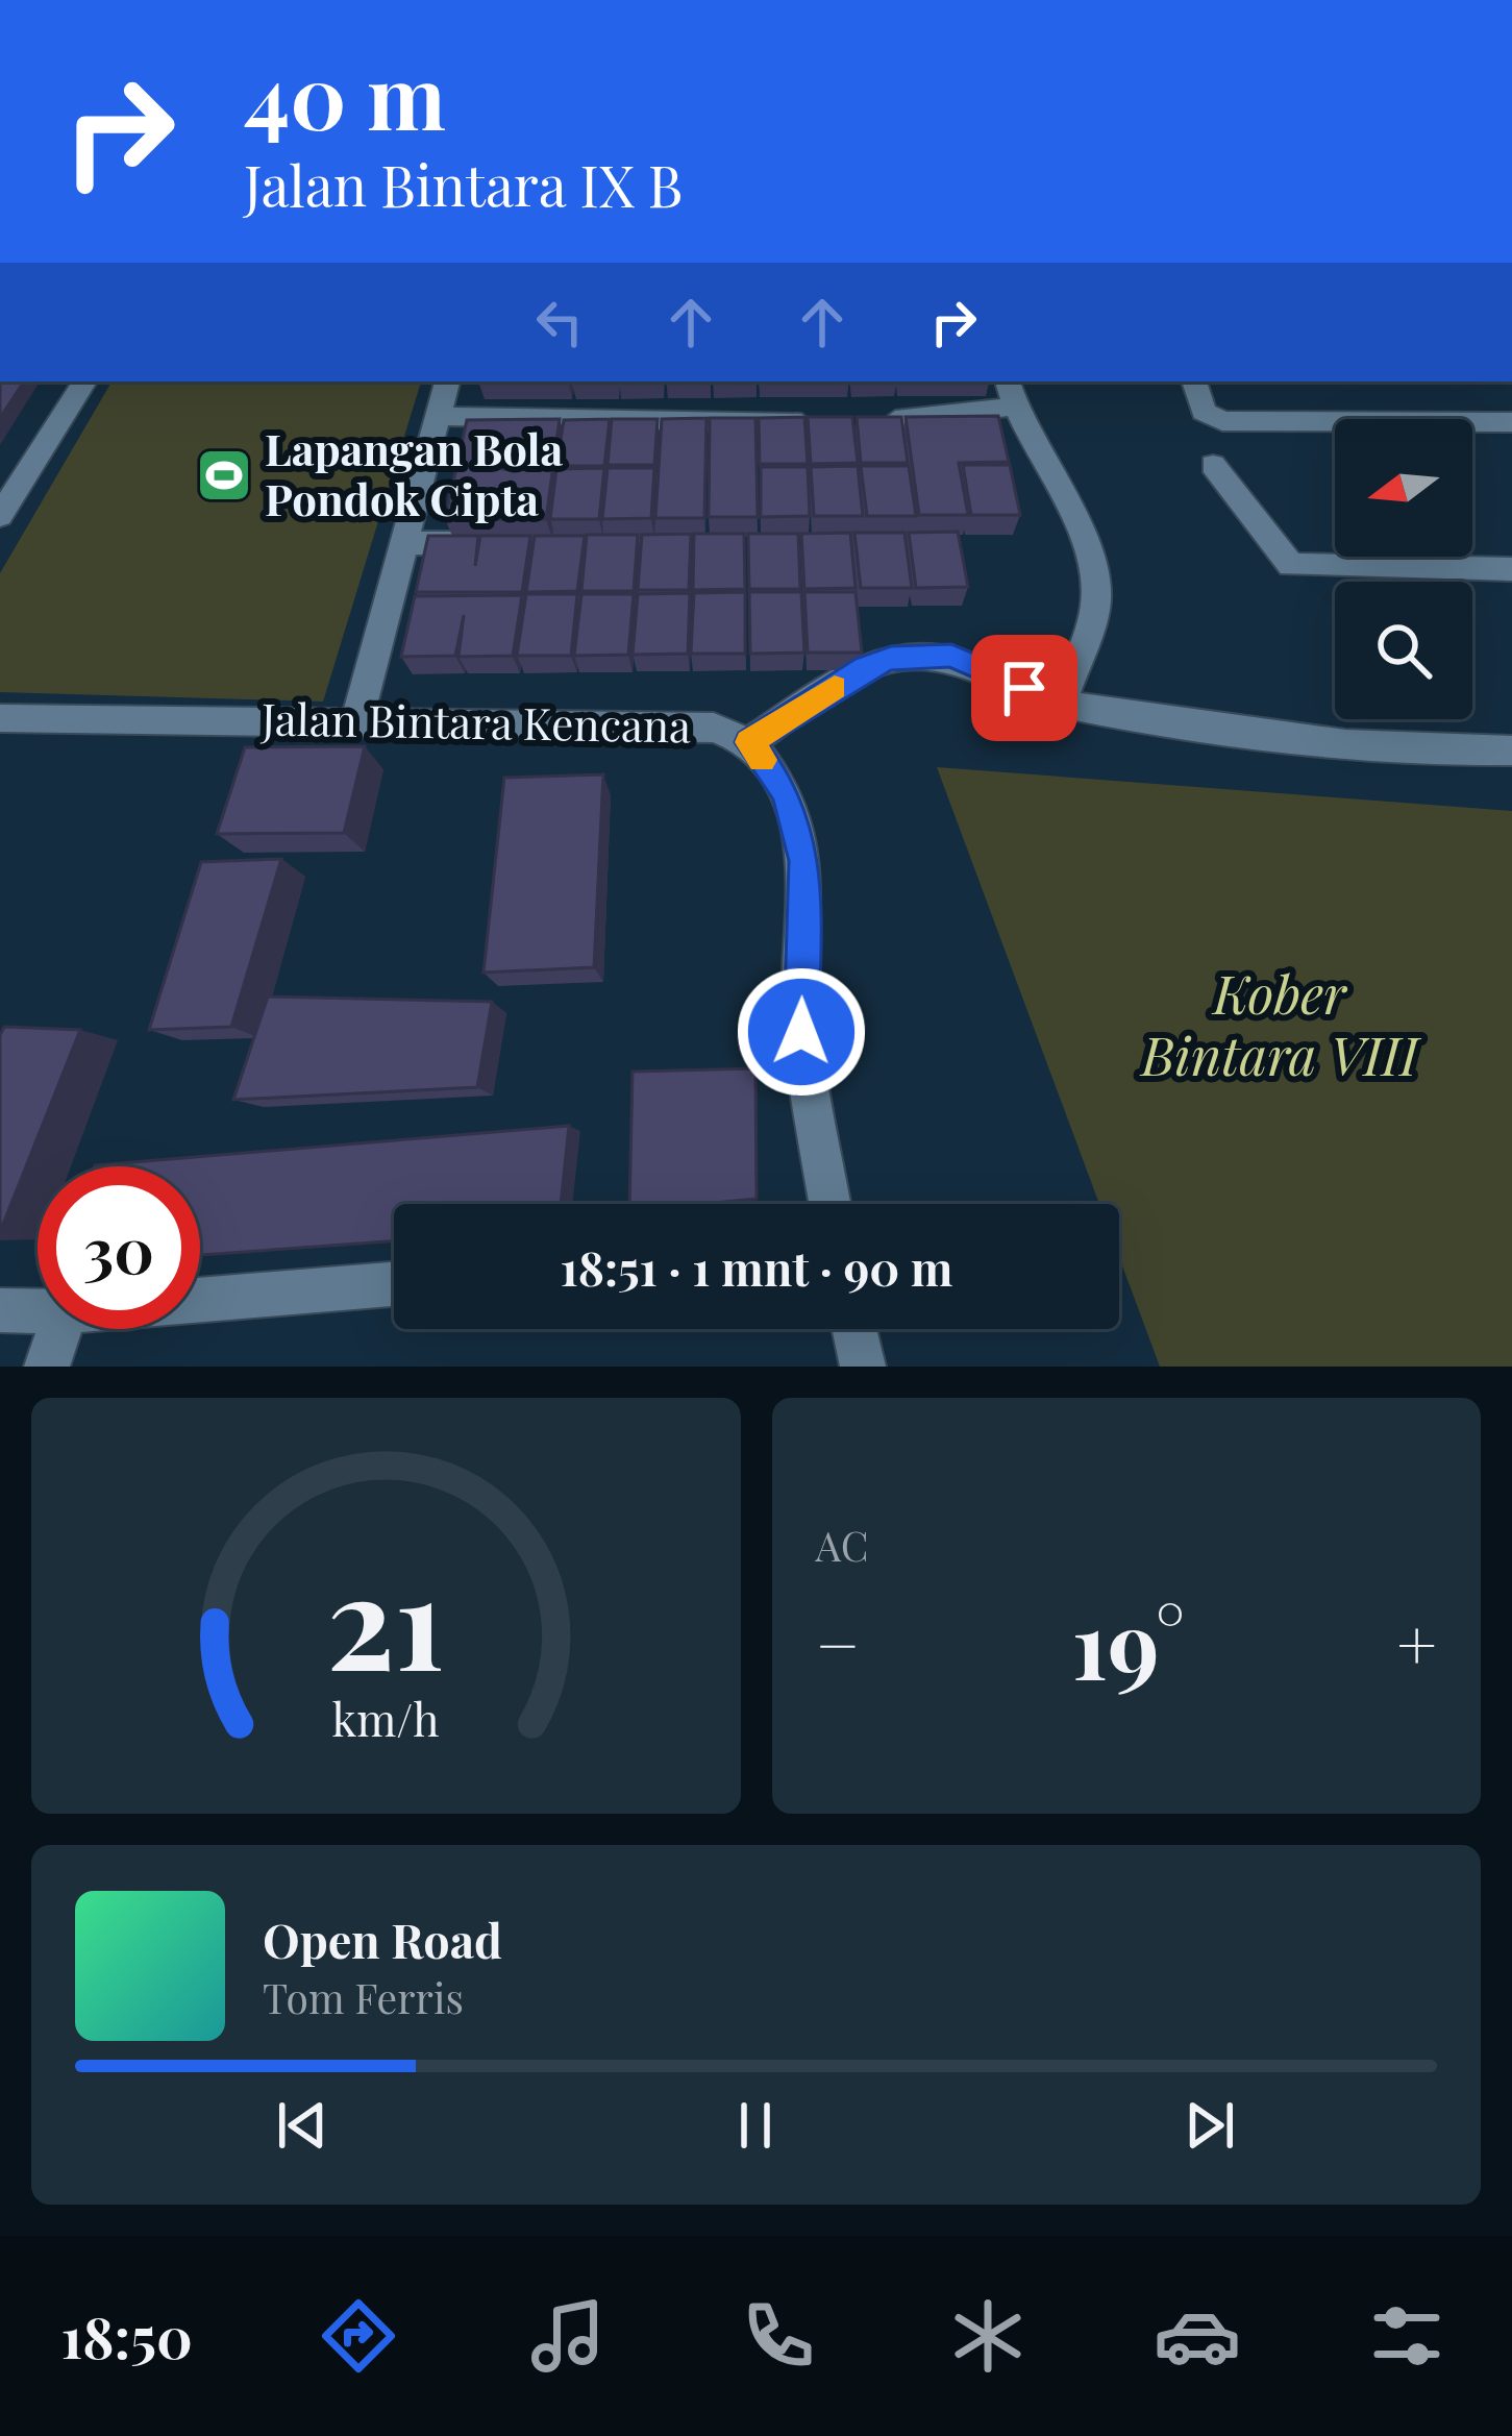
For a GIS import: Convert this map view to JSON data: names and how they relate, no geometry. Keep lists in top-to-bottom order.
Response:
{
  "streets": {
    "street": ["Jalan Bintara Kencana"]
  },
  "parks": ["Kober Bintara VIII"],
  "places": {
    "sports": ["Lapangan Bola Pondok Cipta"]
  },
  "north": "left",
  "page": {
    "turn": ["40 m", "Jalan Bintara IX B"],
    "limit": "30",
    "trip": "18:51 · 1 mnt · 90 m",
    "tile": "AC",
    "heat": ["−", "19°", "+"],
    "song": ["Open Road", "Tom Ferris"],
    "tabs": "18:50",
    "gauge": ["21", "km/h"]
  }
}
